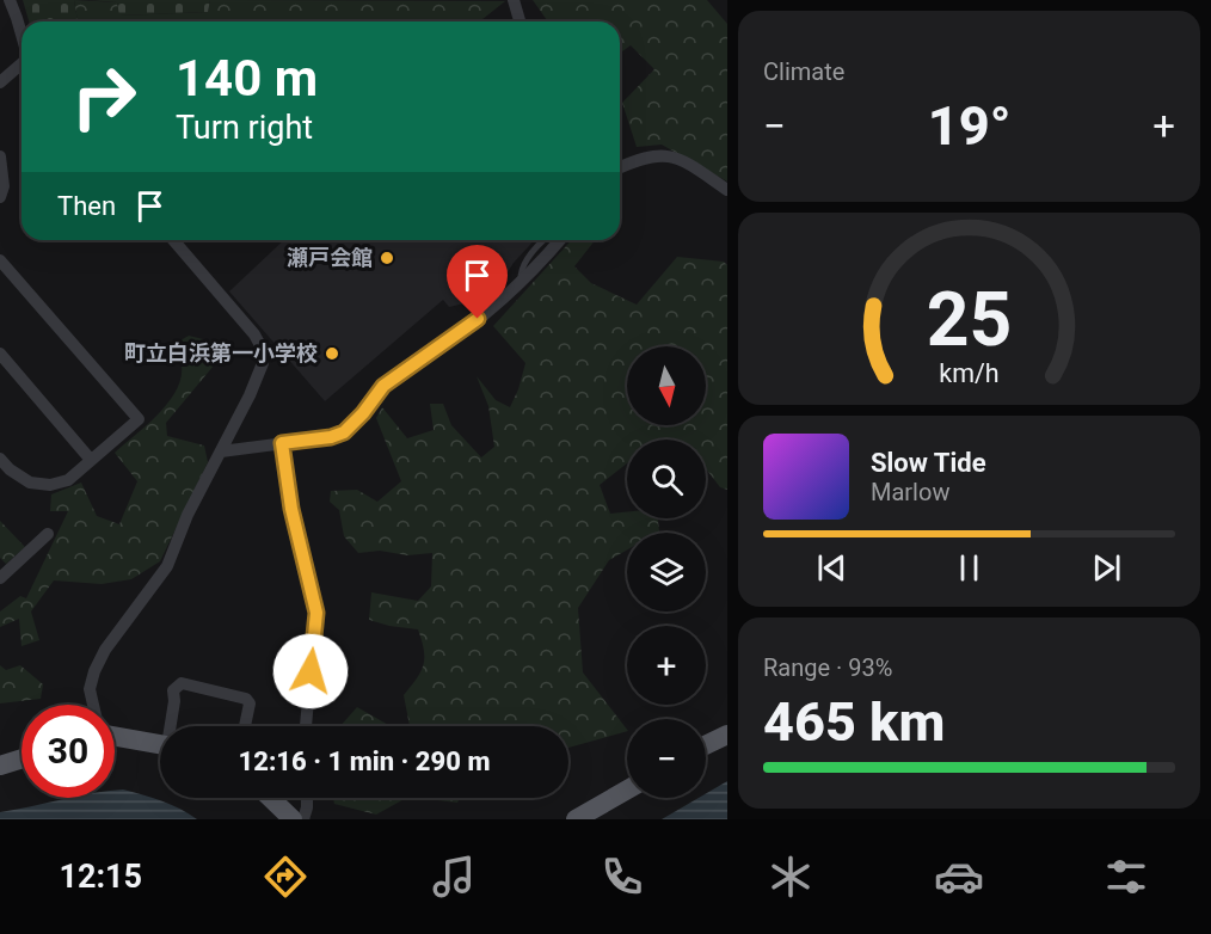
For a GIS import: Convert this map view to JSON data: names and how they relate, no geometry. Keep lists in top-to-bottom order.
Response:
{
  "places": ["瀬戸会館", "町立白浜第一小学校"],
  "north": "bottom",
  "page": {
    "tile": [
      "Climate",
      ["Range · 93%", "465 km"]
    ],
    "turn": ["140 m", "Turn right"],
    "heat": ["−", "19°", "+"],
    "then": "Then",
    "map_buttons": ["+", "−"],
    "song": ["Slow Tide", "Marlow"],
    "limit": "30",
    "trip": "12:16 · 1 min · 290 m",
    "tabs": "12:15",
    "gauge": ["25", "km/h"]
  }
}
